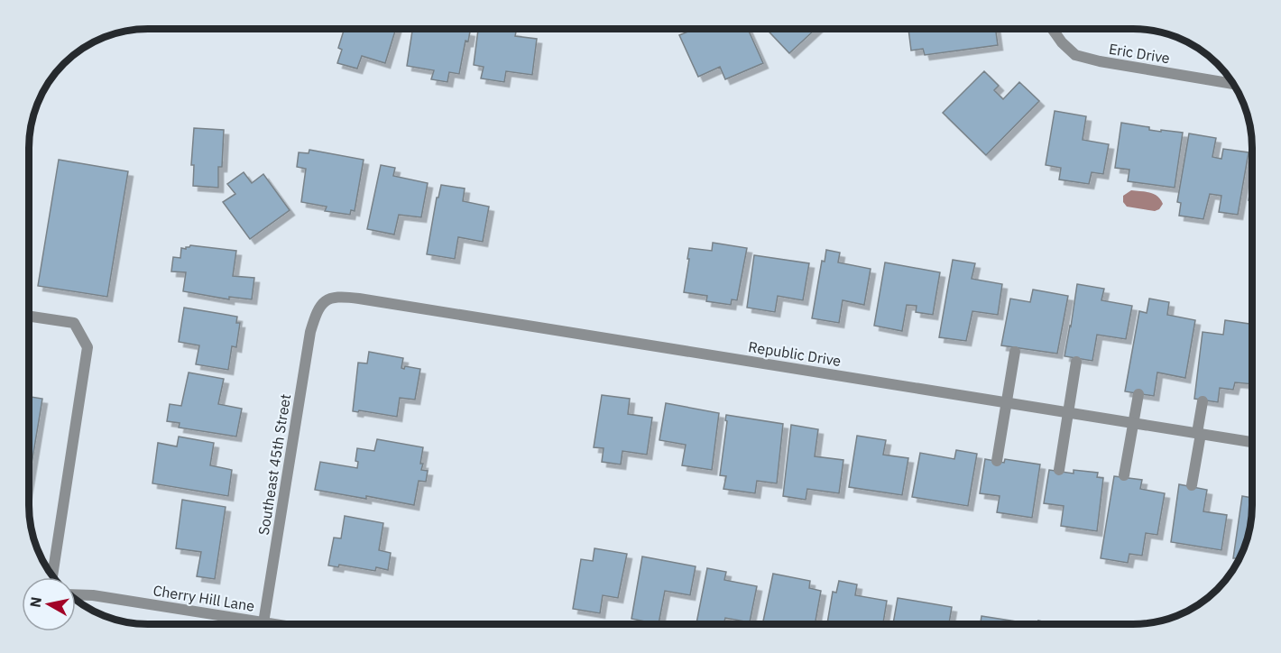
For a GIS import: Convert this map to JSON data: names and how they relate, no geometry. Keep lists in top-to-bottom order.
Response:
{
  "streets": {
    "street": [
      "Eric Drive",
      "Republic Drive",
      "Southeast 45th Street",
      "Cherry Hill Lane"
    ]
  },
  "crossings": [
    ["Republic Drive", "Southeast 45th Street"],
    ["Southeast 45th Street", "Cherry Hill Lane"]
  ],
  "north": "left"
}
